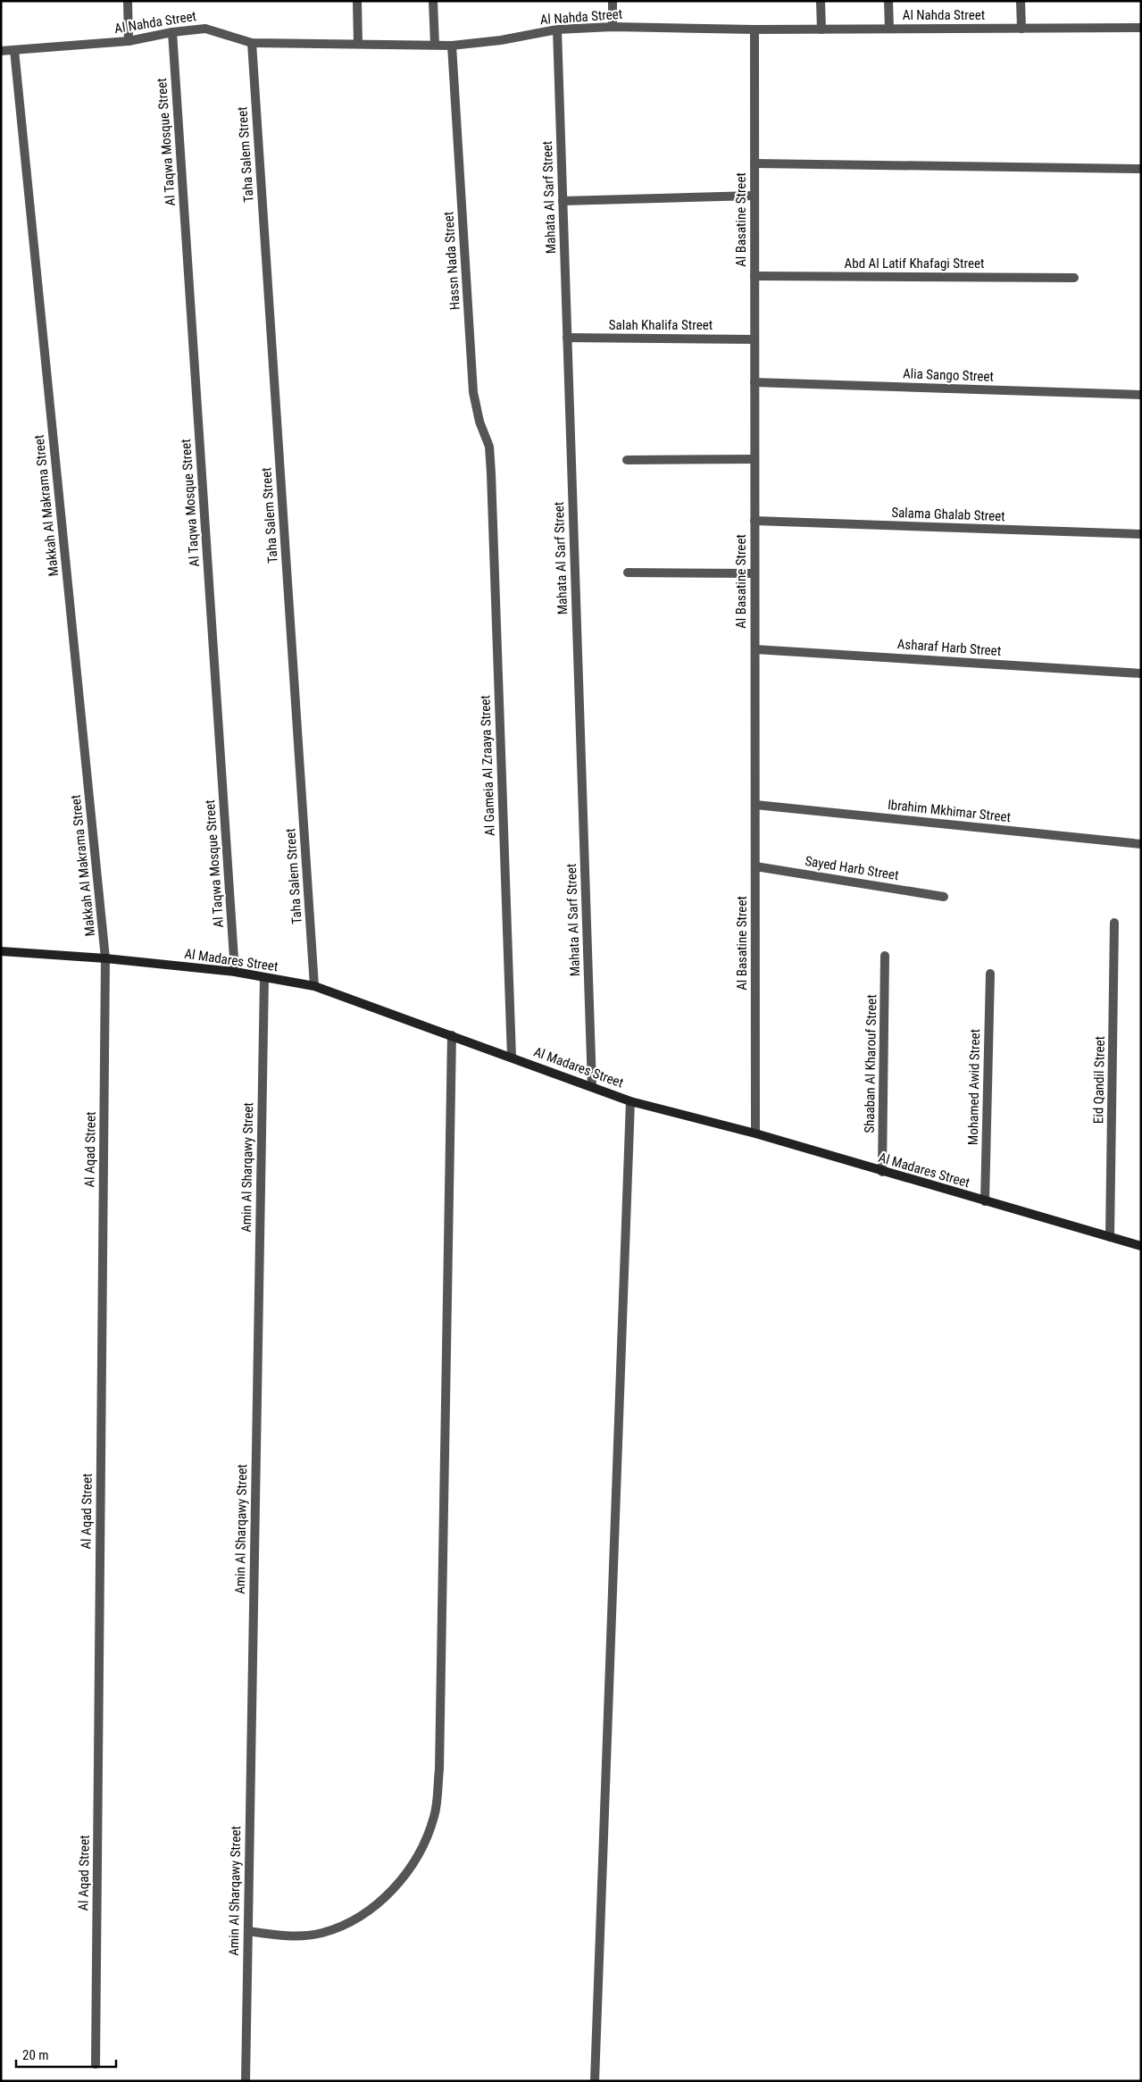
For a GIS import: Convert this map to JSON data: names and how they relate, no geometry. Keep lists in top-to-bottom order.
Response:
{
  "streets": {
    "street": [
      "Al Nahda Street",
      "Al Taqwa Mosque Street",
      "Taha Salem Street",
      "Mahata Al Sarf Street",
      "Al Basatine Street",
      "Hassn Nada Street",
      "Abd Al Latif Khafagi Street",
      "Salah Khalifa Street",
      "Alia Sango Street",
      "Makkah Al Makrama Street",
      "Salama Ghalab Street",
      "Asharaf Harb Street",
      "Al Gameia Al Zraaya Street",
      "Ibrahim Mkhimar Street",
      "Sayed Harb Street",
      "Al Madares Street",
      "Shaaban Al Kharouf Street",
      "Eid Qandil Street",
      "Mohamed Awid Street",
      "Al Aqad Street",
      "Amin Al Sharqawy Street"
    ]
  },
  "crossings": [
    ["Al Nahda Street", "Al Taqwa Mosque Street"],
    ["Al Nahda Street", "Taha Salem Street"],
    ["Al Nahda Street", "Mahata Al Sarf Street"],
    ["Al Nahda Street", "Al Basatine Street"],
    ["Al Nahda Street", "Hassn Nada Street"],
    ["Al Nahda Street", "Makkah Al Makrama Street"],
    ["Al Taqwa Mosque Street", "Al Madares Street"],
    ["Taha Salem Street", "Al Madares Street"],
    ["Mahata Al Sarf Street", "Salah Khalifa Street"],
    ["Mahata Al Sarf Street", "Al Madares Street"],
    ["Al Basatine Street", "Abd Al Latif Khafagi Street"],
    ["Al Basatine Street", "Salah Khalifa Street"],
    ["Al Basatine Street", "Alia Sango Street"],
    ["Al Basatine Street", "Salama Ghalab Street"],
    ["Al Basatine Street", "Asharaf Harb Street"],
    ["Al Basatine Street", "Ibrahim Mkhimar Street"],
    ["Al Basatine Street", "Sayed Harb Street"],
    ["Al Basatine Street", "Al Madares Street"],
    ["Hassn Nada Street", "Al Gameia Al Zraaya Street"],
    ["Makkah Al Makrama Street", "Al Madares Street"],
    ["Makkah Al Makrama Street", "Al Aqad Street"],
    ["Al Gameia Al Zraaya Street", "Al Madares Street"],
    ["Al Madares Street", "Shaaban Al Kharouf Street"],
    ["Al Madares Street", "Eid Qandil Street"],
    ["Al Madares Street", "Mohamed Awid Street"],
    ["Al Madares Street", "Al Aqad Street"],
    ["Al Madares Street", "Amin Al Sharqawy Street"]
  ],
  "scale_bar": "20 m"
}
